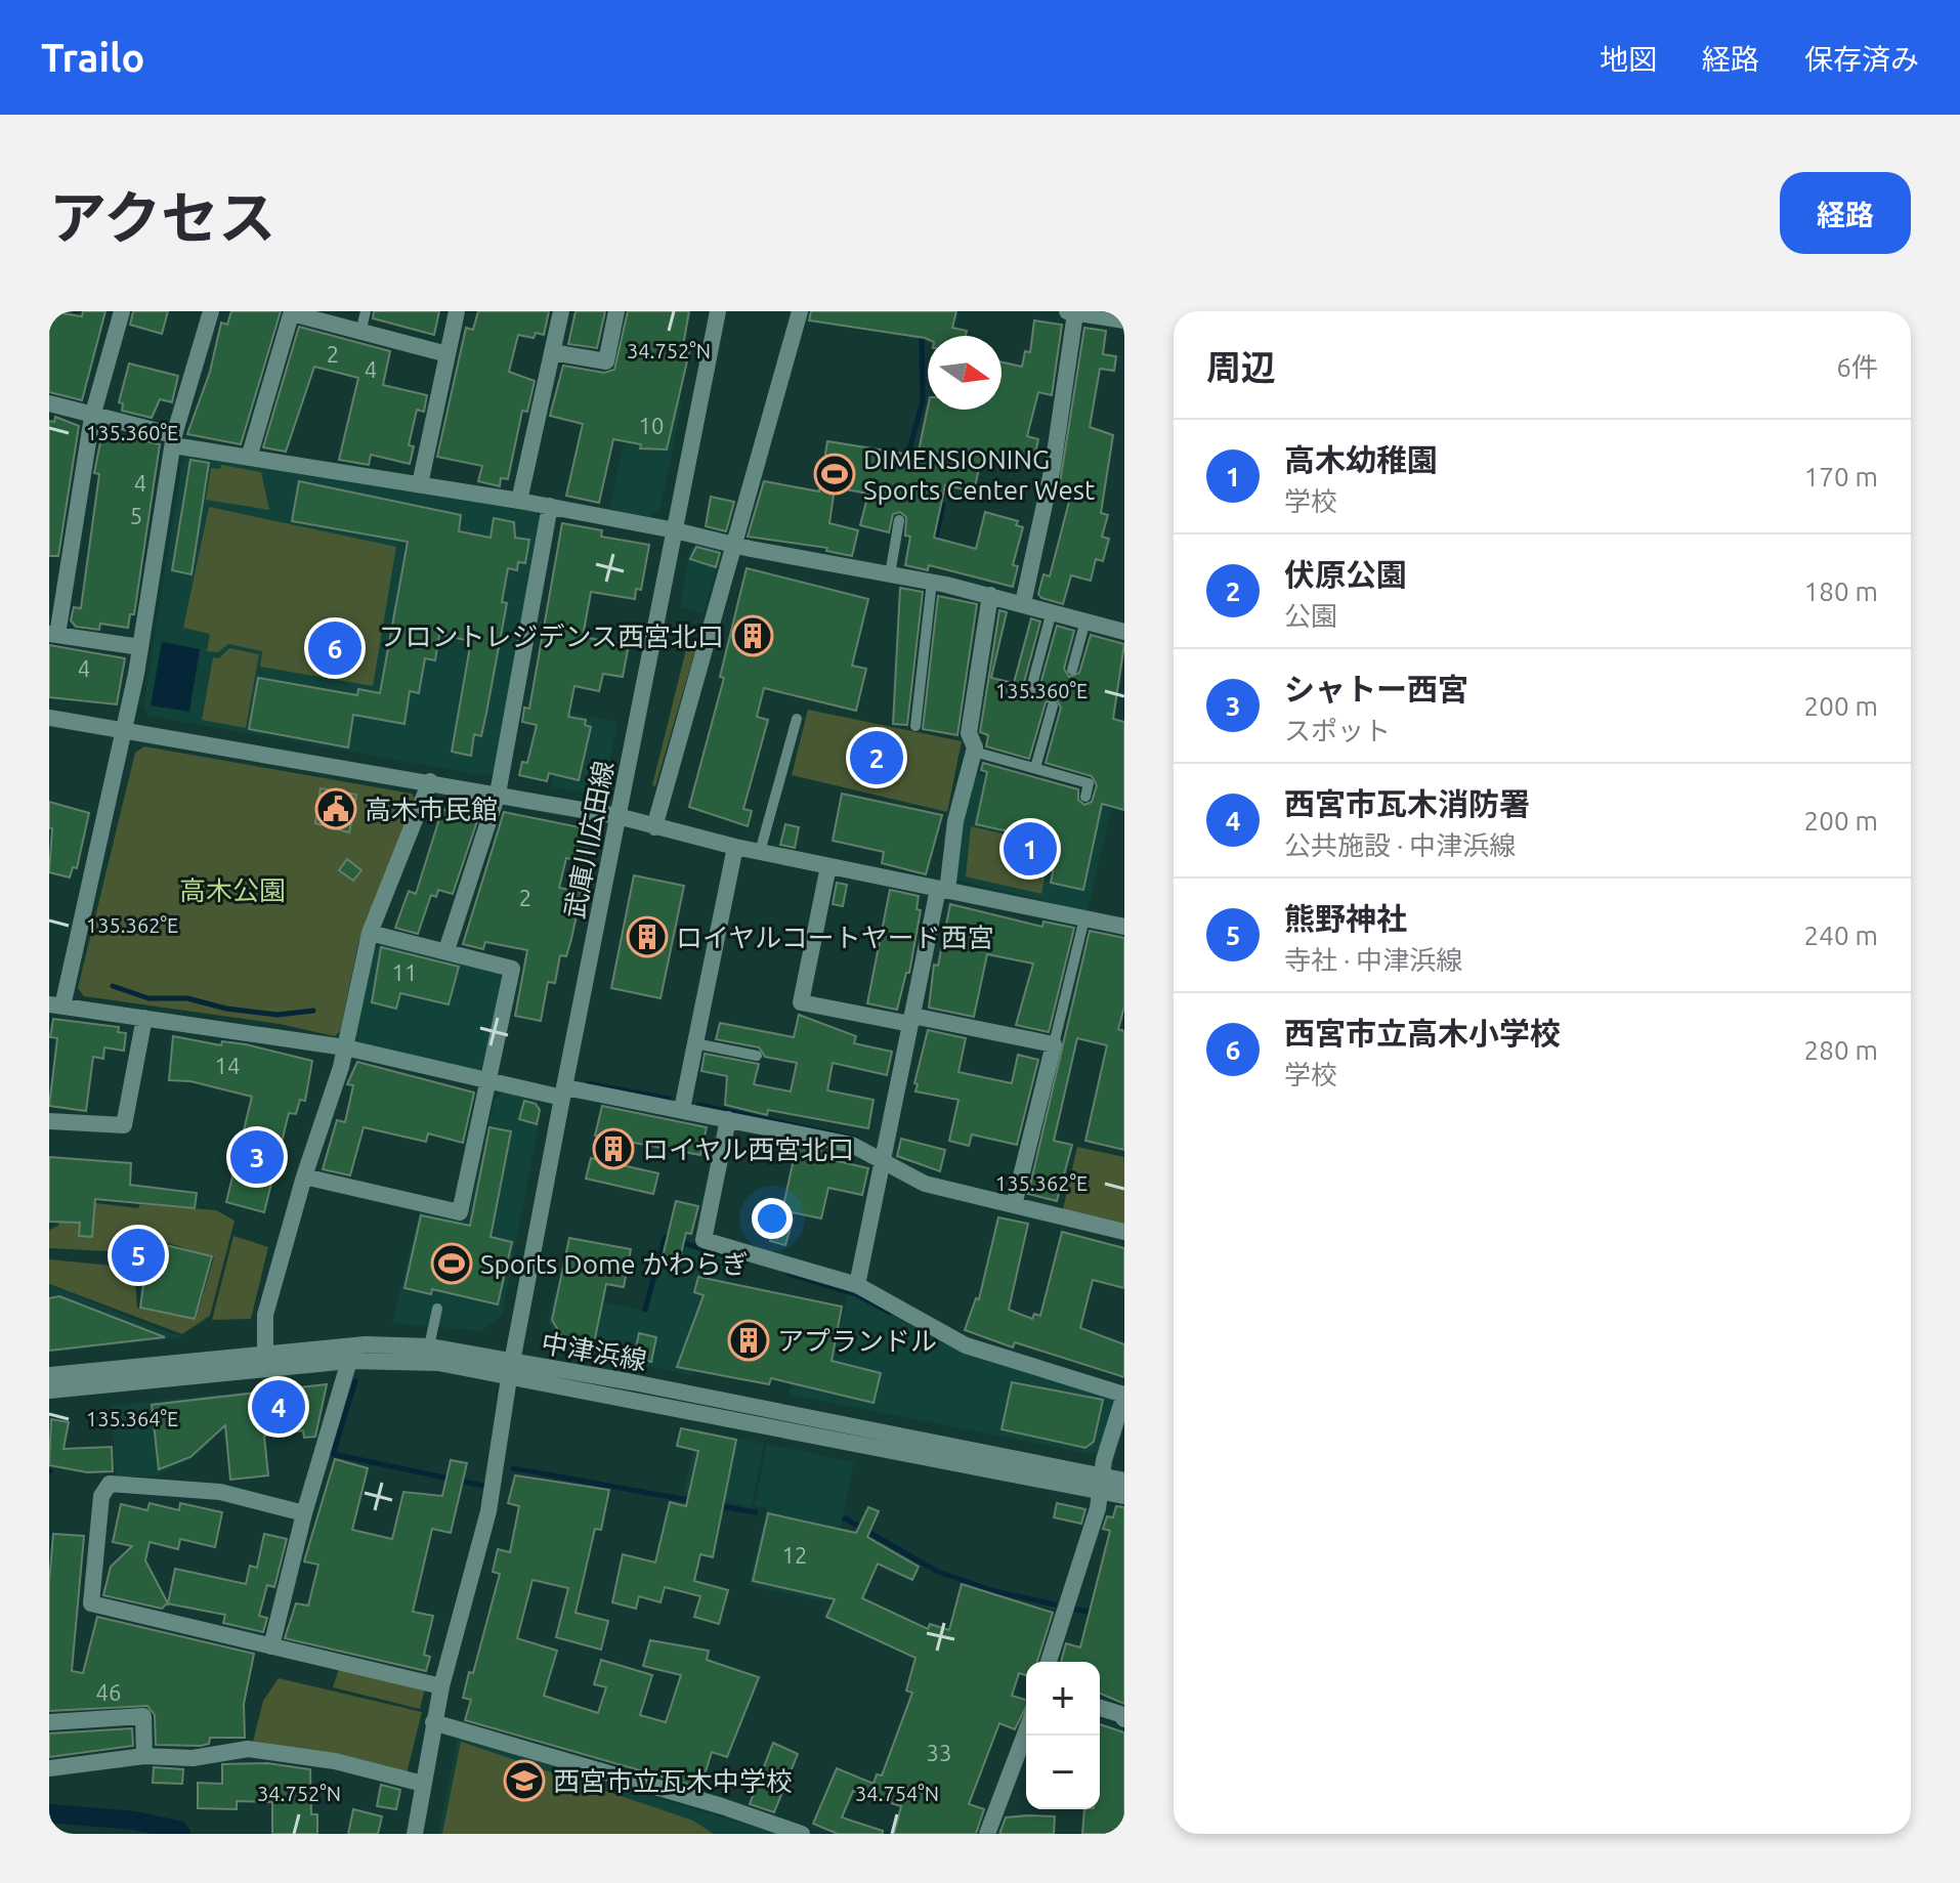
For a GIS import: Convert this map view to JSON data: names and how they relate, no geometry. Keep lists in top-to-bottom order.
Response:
{
  "streets": {
    "street": ["武庫川広田線", "中津浜線"]
  },
  "crossings": [
    ["武庫川広田線", "中津浜線"]
  ],
  "parks": ["高木公園"],
  "places": {
    "sports": ["DIMENSIONING Sports Center West", "Sports Dome かわらぎ"],
    "building": [
      "フロントレジデンス西宮北口",
      "ロイヤルコートヤード西宮",
      "ロイヤル西宮北口",
      "アプランドル"
    ],
    "public building": ["高木市民館"],
    "school or university": ["西宮市立瓦木中学校"]
  },
  "house_numbers": [
    "2",
    "4",
    "10",
    "4",
    "5",
    "4",
    "2",
    "11",
    "14",
    "12",
    "46",
    "33"
  ],
  "north": "right",
  "page": {
    "header": "Trailo",
    "nav": ["地図", "経路", "保存済み"],
    "title": "アクセス",
    "buttons": "経路",
    "heading": ["周辺", "6件"],
    "list": [
      {
        "mark": "1",
        "name": "高木幼稚園",
        "note": "学校",
        "value": "170 m"
      },
      {
        "mark": "2",
        "name": "伏原公園",
        "note": "公園",
        "value": "180 m"
      },
      {
        "mark": "3",
        "name": "シャトー西宮",
        "note": "スポット",
        "value": "200 m"
      },
      {
        "mark": "4",
        "name": "西宮市瓦木消防署",
        "note": "公共施設 · 中津浜線",
        "value": "200 m"
      },
      {
        "mark": "5",
        "name": "熊野神社",
        "note": "寺社 · 中津浜線",
        "value": "240 m"
      },
      {
        "mark": "6",
        "name": "西宮市立高木小学校",
        "note": "学校",
        "value": "280 m"
      }
    ],
    "pins": [
      "6",
      "2",
      "1",
      "3",
      "5",
      "4"
    ],
    "map_buttons": ["+", "−"]
  },
  "coordinates": [
    "34.752°N",
    "135.360°E",
    "135.362°E",
    "135.364°E",
    "34.754°N"
  ]
}
